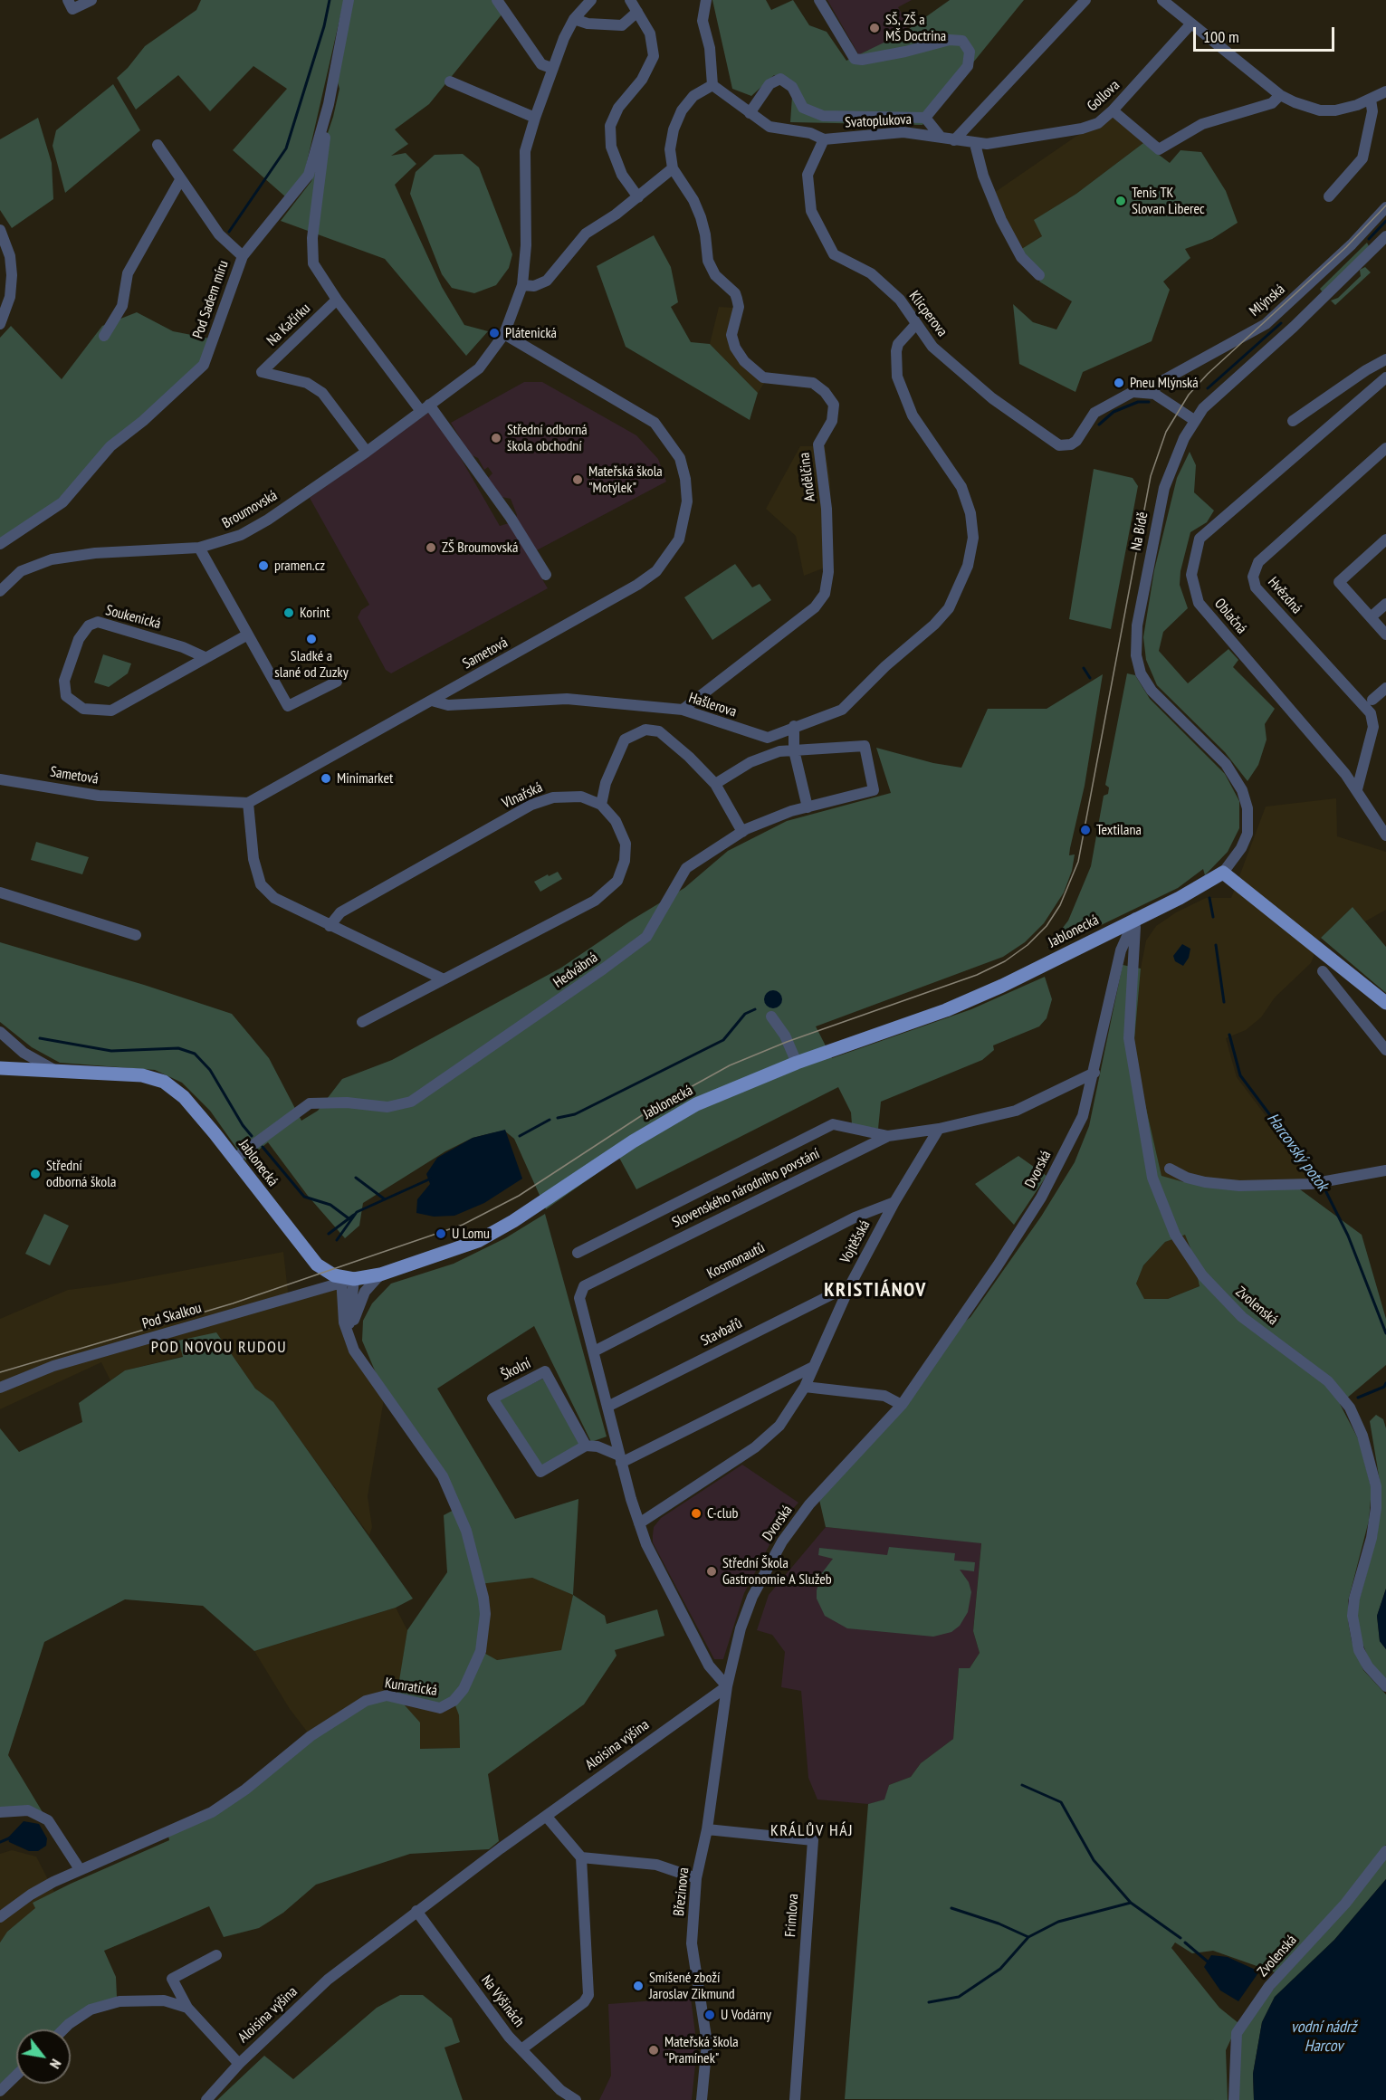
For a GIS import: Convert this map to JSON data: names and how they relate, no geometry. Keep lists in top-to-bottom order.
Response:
{
  "streets": {
    "main road": ["Jablonecká"],
    "street": [
      "Gollova",
      "Svatoplukova",
      "Pod Sadem míru",
      "Mlýnská",
      "Klicperova",
      "Na Kačírku",
      "Andělčina",
      "Broumovská",
      "Na Bídě",
      "Hvězdná",
      "Oblačná",
      "Soukenická",
      "Sametová",
      "Hašlerova",
      "Vlnařská",
      "Hedvábná",
      "Dvorská",
      "Slovenského národního povstání",
      "Vojtěšská",
      "Kosmonautů",
      "Zvolenská",
      "Pod Skalkou",
      "Stavbařů",
      "Školní",
      "Kunratická",
      "Aloisina výšina",
      "Březinova",
      "Frimlova",
      "Na Výšinách"
    ]
  },
  "crossings": [
    ["Gollova", "Svatoplukova"],
    ["Svatoplukova", "Klicperova"],
    ["Svatoplukova", "Andělčina"],
    ["Mlýnská", "Klicperova"],
    ["Klicperova", "Hašlerova"],
    ["Na Kačírku", "Broumovská"],
    ["Andělčina", "Hašlerova"],
    ["Broumovská", "Sametová"],
    ["Na Bídě", "Jablonecká"],
    ["Hvězdná", "Oblačná"],
    ["Sametová", "Hašlerova"],
    ["Jablonecká", "Hedvábná"],
    ["Jablonecká", "Dvorská"],
    ["Jablonecká", "Zvolenská"],
    ["Jablonecká", "Pod Skalkou"],
    ["Jablonecká", "Kunratická"],
    ["Dvorská", "Zvolenská"],
    ["Dvorská", "Aloisina výšina"],
    ["Dvorská", "Březinova"],
    ["Slovenského národního povstání", "Vojtěšská"],
    ["Slovenského národního povstání", "Kosmonautů"],
    ["Vojtěšská", "Kosmonautů"],
    ["Vojtěšská", "Stavbařů"],
    ["Pod Skalkou", "Kunratická"],
    ["Aloisina výšina", "Březinova"],
    ["Aloisina výšina", "Na Výšinách"],
    ["Březinova", "Frimlova"]
  ],
  "districts": ["KRISTIÁNOV", "POD NOVOU RUDOU", "KRÁLŮV HÁJ"],
  "water": ["Harcovský potok", "vodní nádrž Harcov"],
  "places": [
    "SŠ, ZŠ a MŠ Doctrina",
    "Tenis TK Slovan Liberec",
    "Plátenická",
    "Pneu Mlýnská",
    "Střední odborná škola obchodní",
    "Mateřská škola \"Motýlek\"",
    "ZŠ Broumovská",
    "pramen.cz",
    "Korint",
    "Sladké a slané od Zuzky",
    "Minimarket",
    "Textilana",
    "Střední odborná škola",
    "U Lomu",
    "C-club",
    "Střední Škola Gastronomie A Služeb",
    "Smíšené zboží Jaroslav Zikmund",
    "U Vodárny",
    "Mateřská škola \"Pramínek\""
  ],
  "scale_bar": "100 m",
  "north": "bottom right"
}
